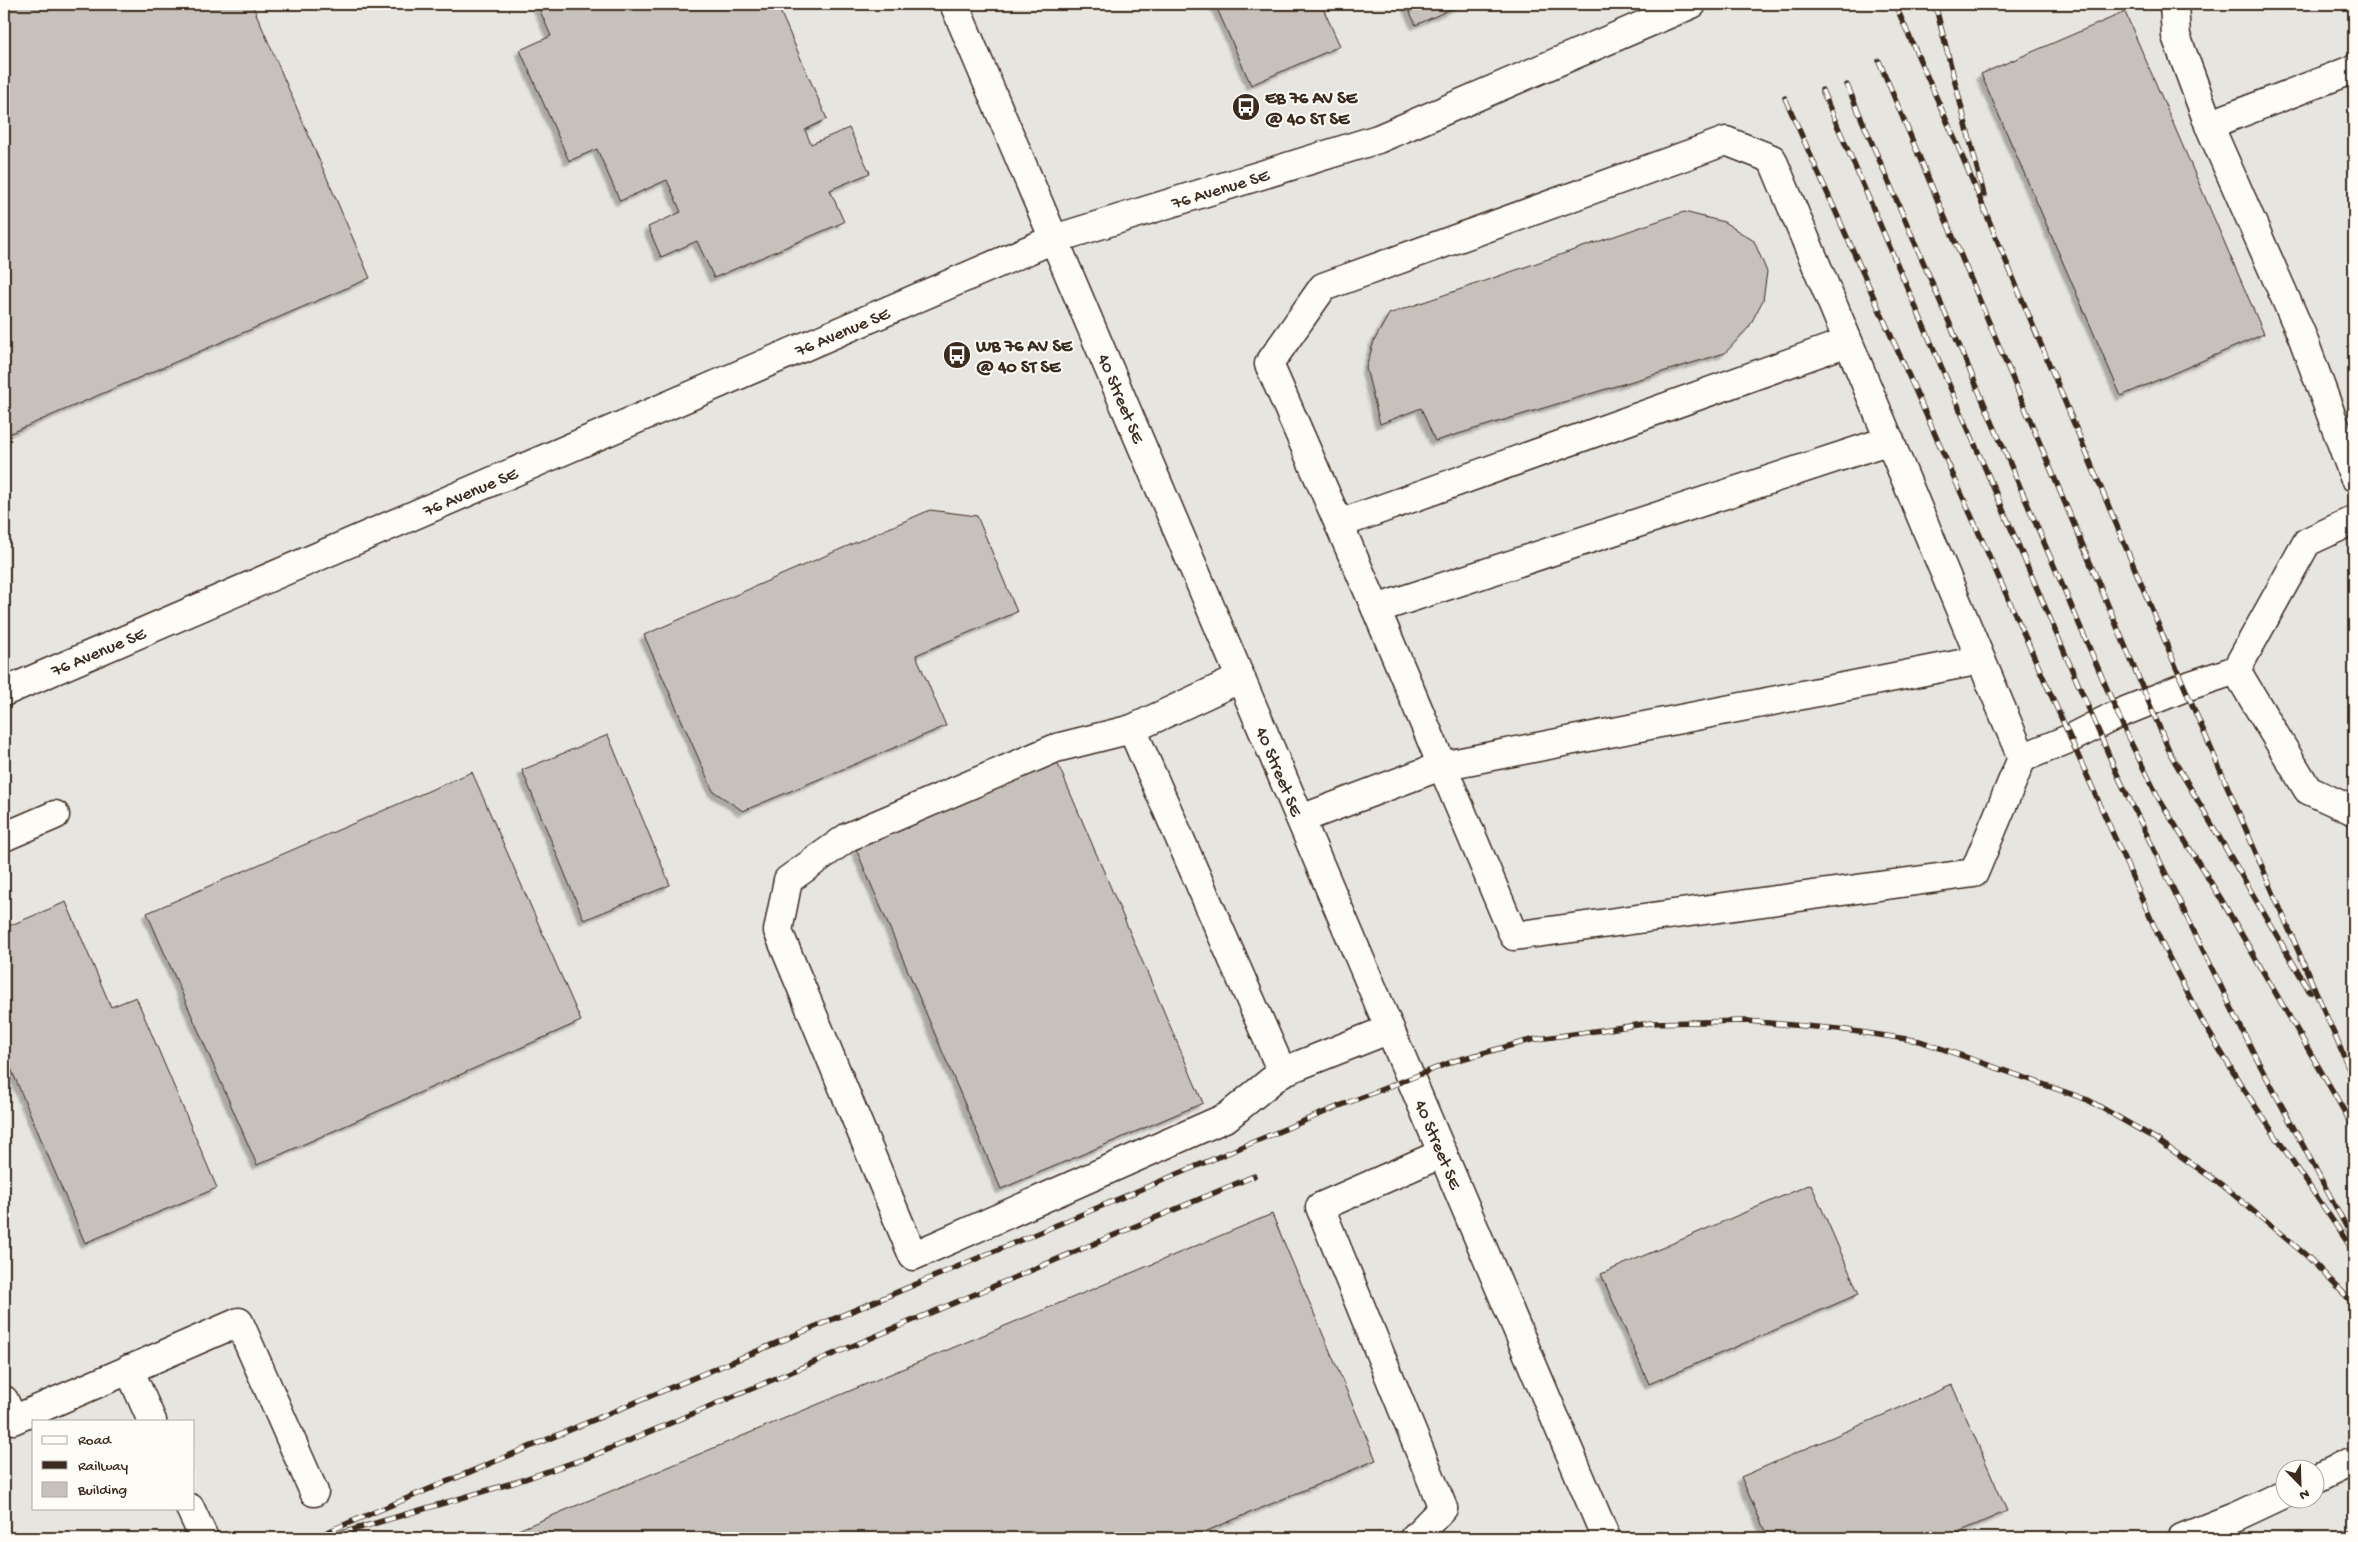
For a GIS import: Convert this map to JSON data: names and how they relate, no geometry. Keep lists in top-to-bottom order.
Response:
{
  "streets": {
    "street": ["76 Avenue SE", "40 Street SE"]
  },
  "crossings": [
    ["76 Avenue SE", "40 Street SE"]
  ],
  "places": {
    "bus stop": ["EB 76 AV SE @ 40 ST SE", "WB 76 AV SE @ 40 ST SE"]
  },
  "legend": ["Road", "Railway", "Building"],
  "north": "bottom right"
}
